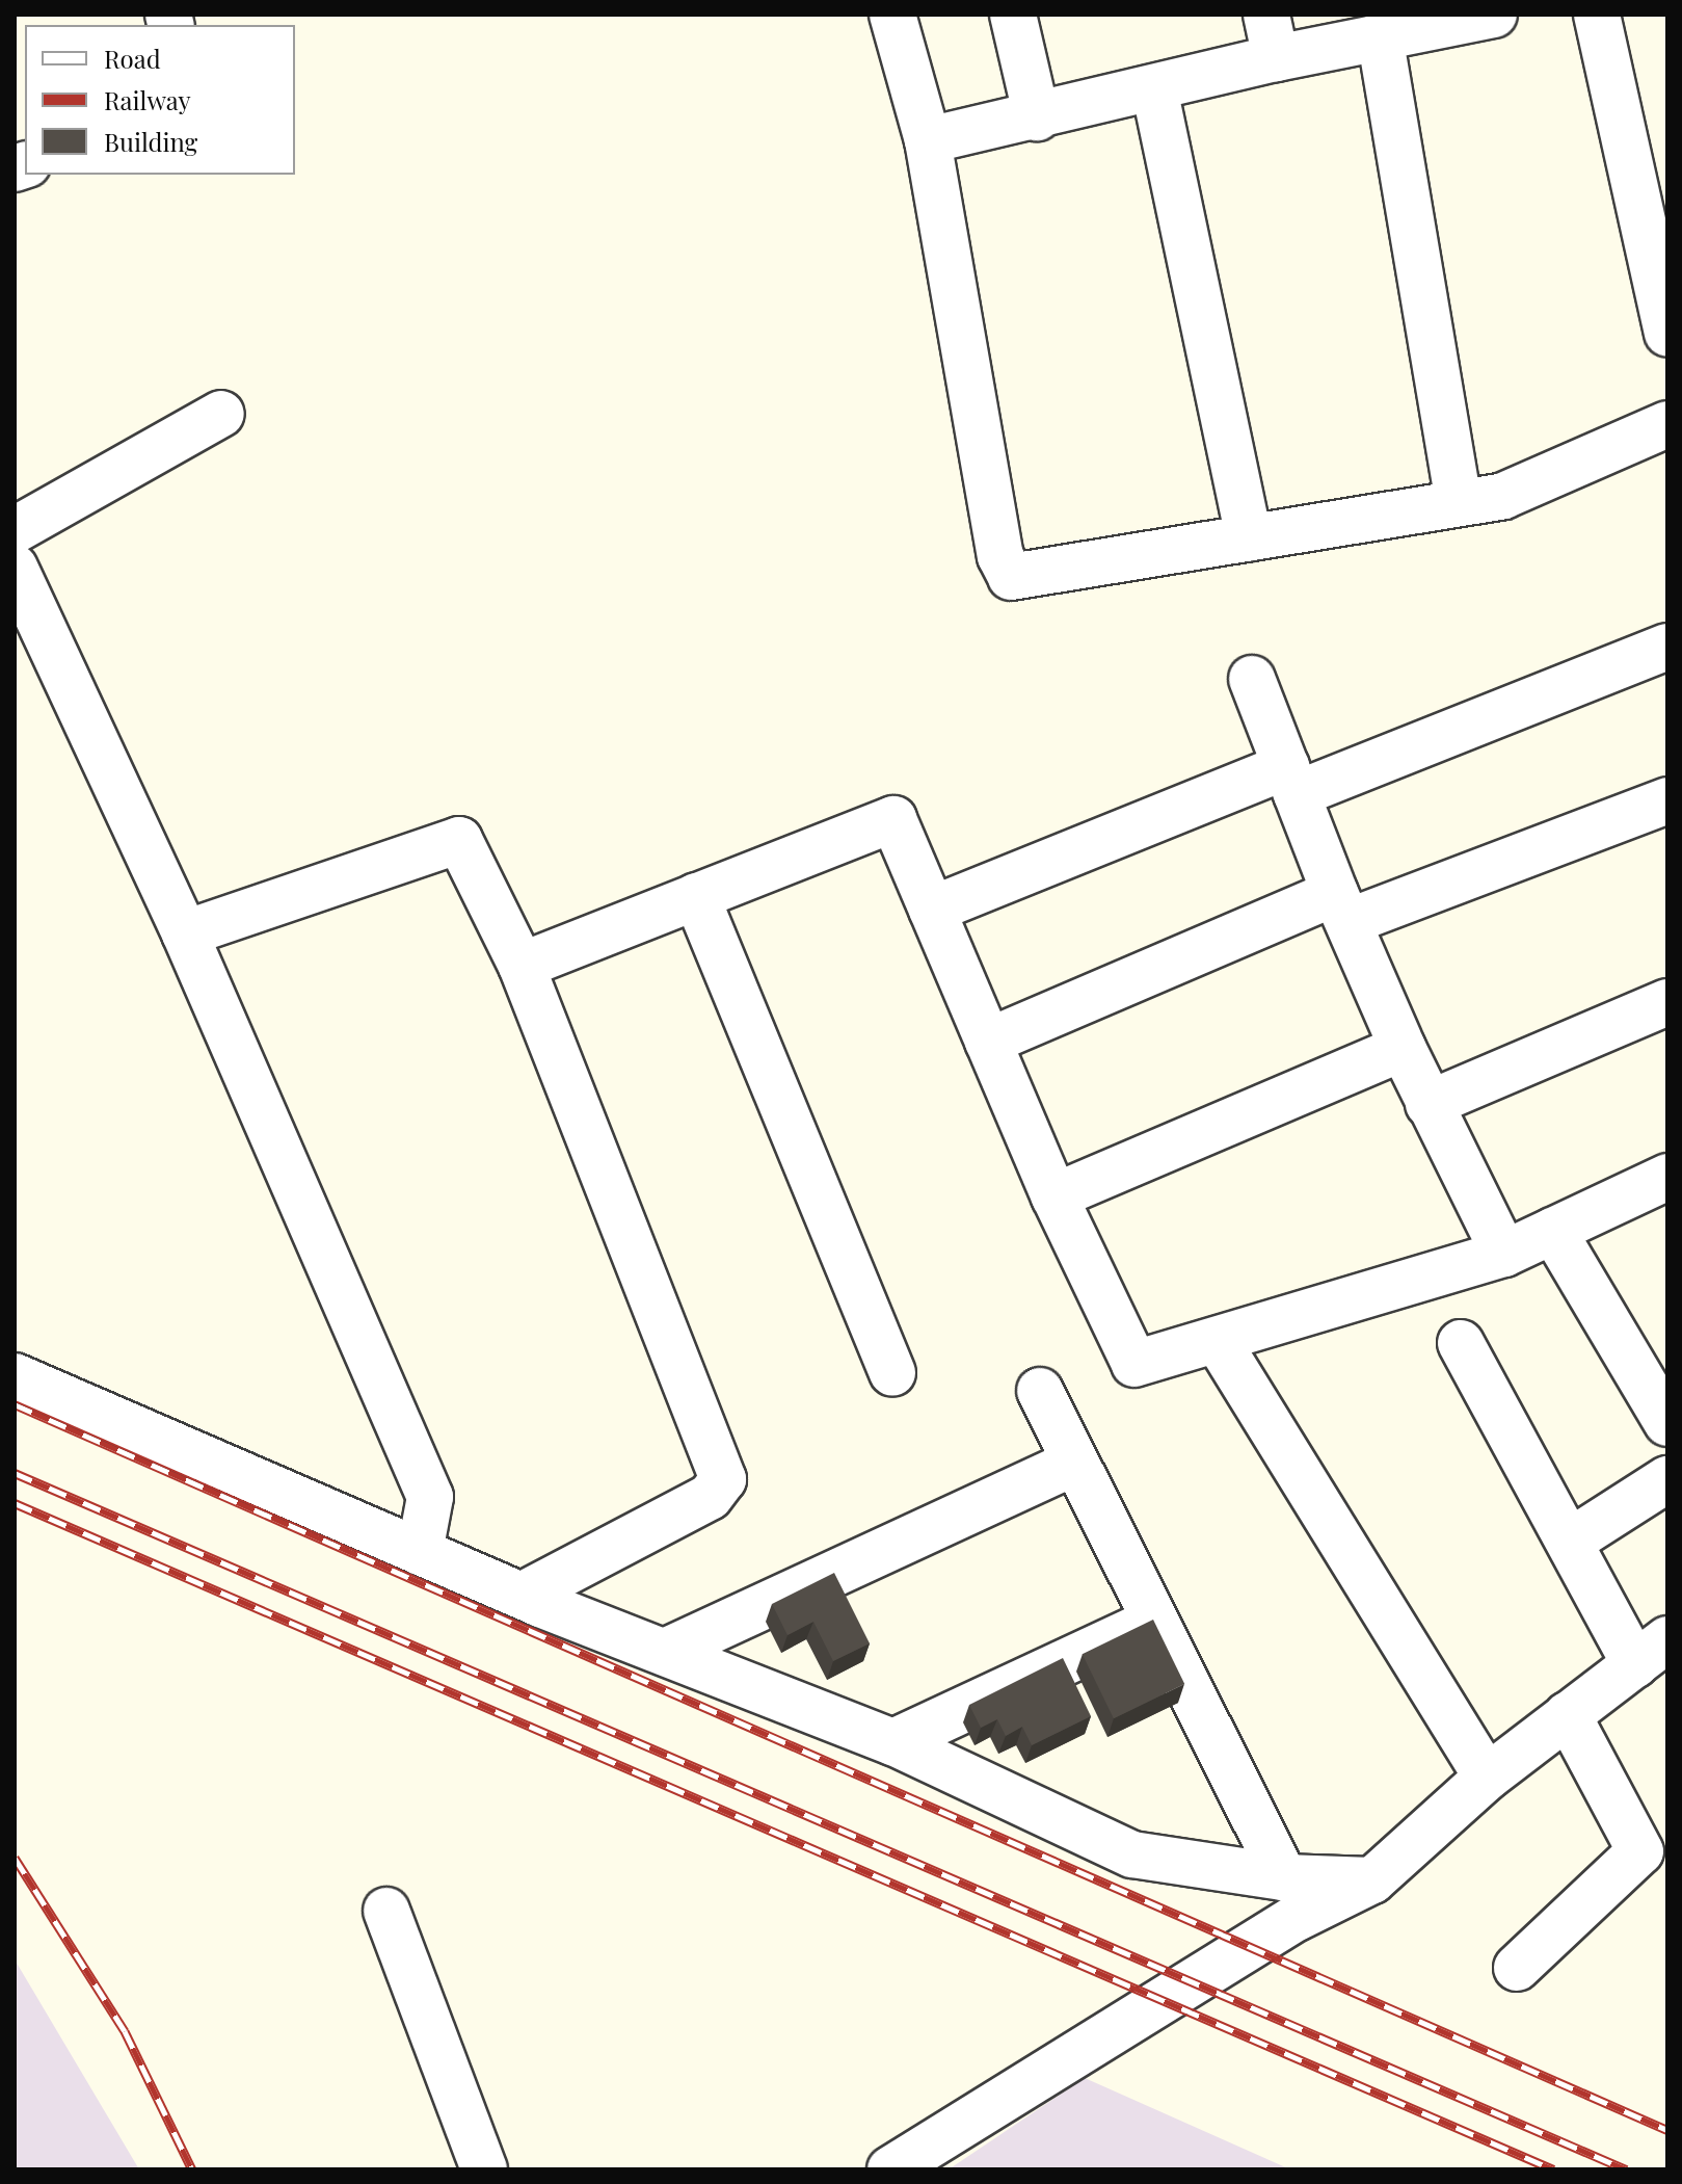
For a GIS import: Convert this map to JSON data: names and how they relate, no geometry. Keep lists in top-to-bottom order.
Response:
{
  "legend": ["Road", "Railway", "Building"]
}
